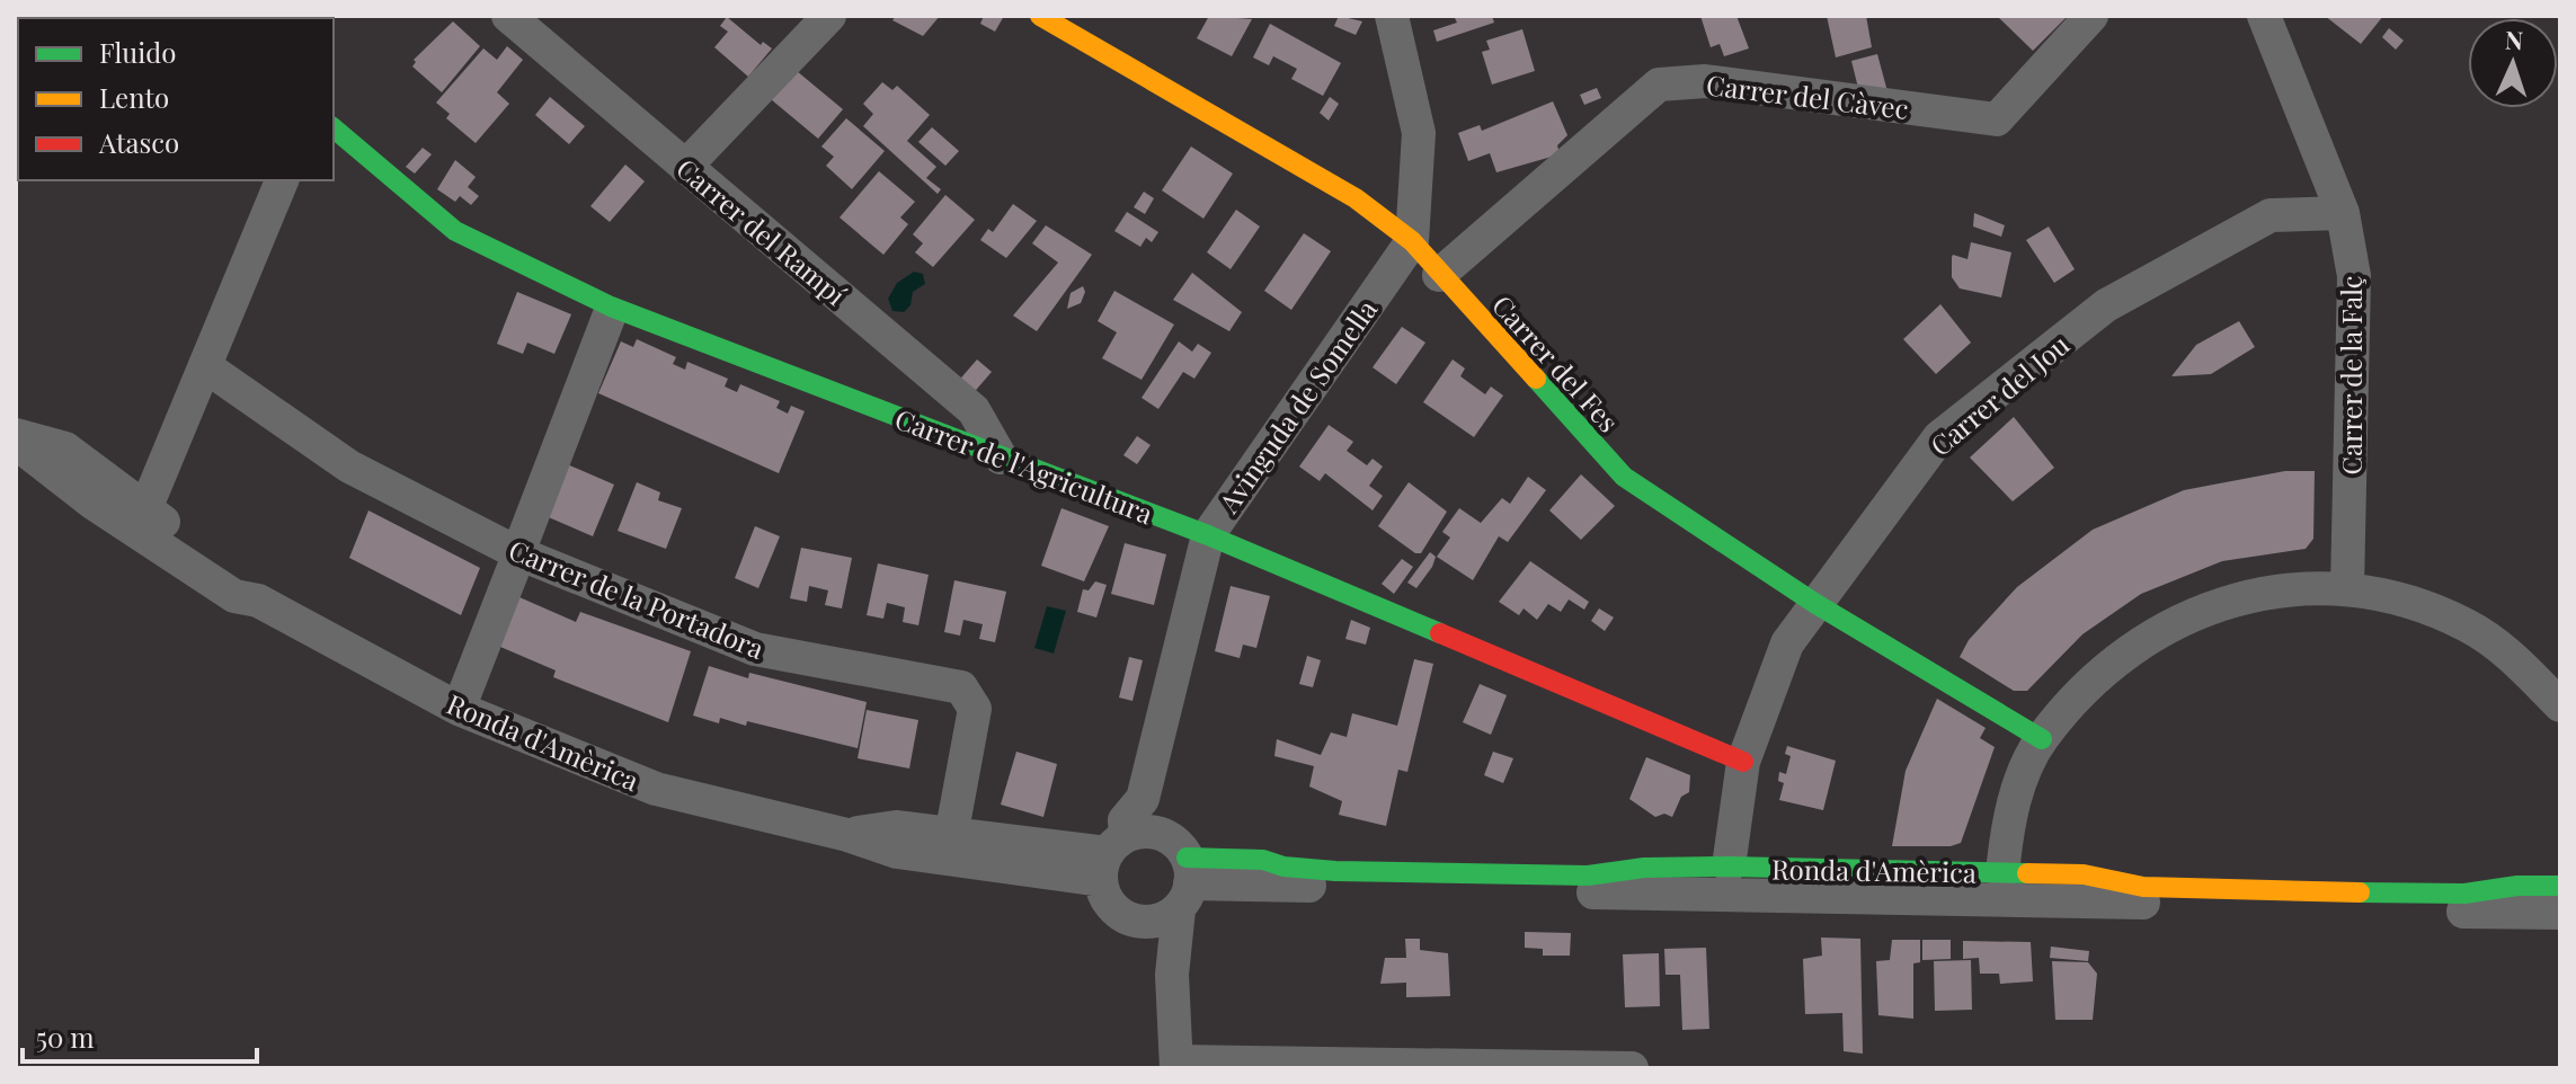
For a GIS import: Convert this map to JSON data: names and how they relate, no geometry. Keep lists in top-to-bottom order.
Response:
{
  "streets": {
    "street": [
      "Carrer del Càvec",
      "Carrer del Rampí",
      "Carrer del Fes",
      "Carrer de la Falç",
      "Carrer del Jou",
      "Avinguda de Somella",
      "Carrer de l'Agricultura",
      "Carrer de la Portadora",
      "Ronda d'Amèrica"
    ]
  },
  "crossings": [
    ["Carrer del Càvec", "Carrer del Fes"],
    ["Carrer del Rampí", "Carrer de l'Agricultura"],
    ["Carrer del Fes", "Carrer del Jou"],
    ["Carrer del Fes", "Avinguda de Somella"],
    ["Carrer de la Falç", "Carrer del Jou"],
    ["Carrer del Jou", "Carrer de l'Agricultura"],
    ["Carrer del Jou", "Ronda d'Amèrica"],
    ["Avinguda de Somella", "Carrer de l'Agricultura"],
    ["Avinguda de Somella", "Ronda d'Amèrica"],
    ["Carrer de la Portadora", "Ronda d'Amèrica"]
  ],
  "legend": ["Fluido", "Lento", "Atasco"],
  "scale_bar": "50 m",
  "north": "top"
}
